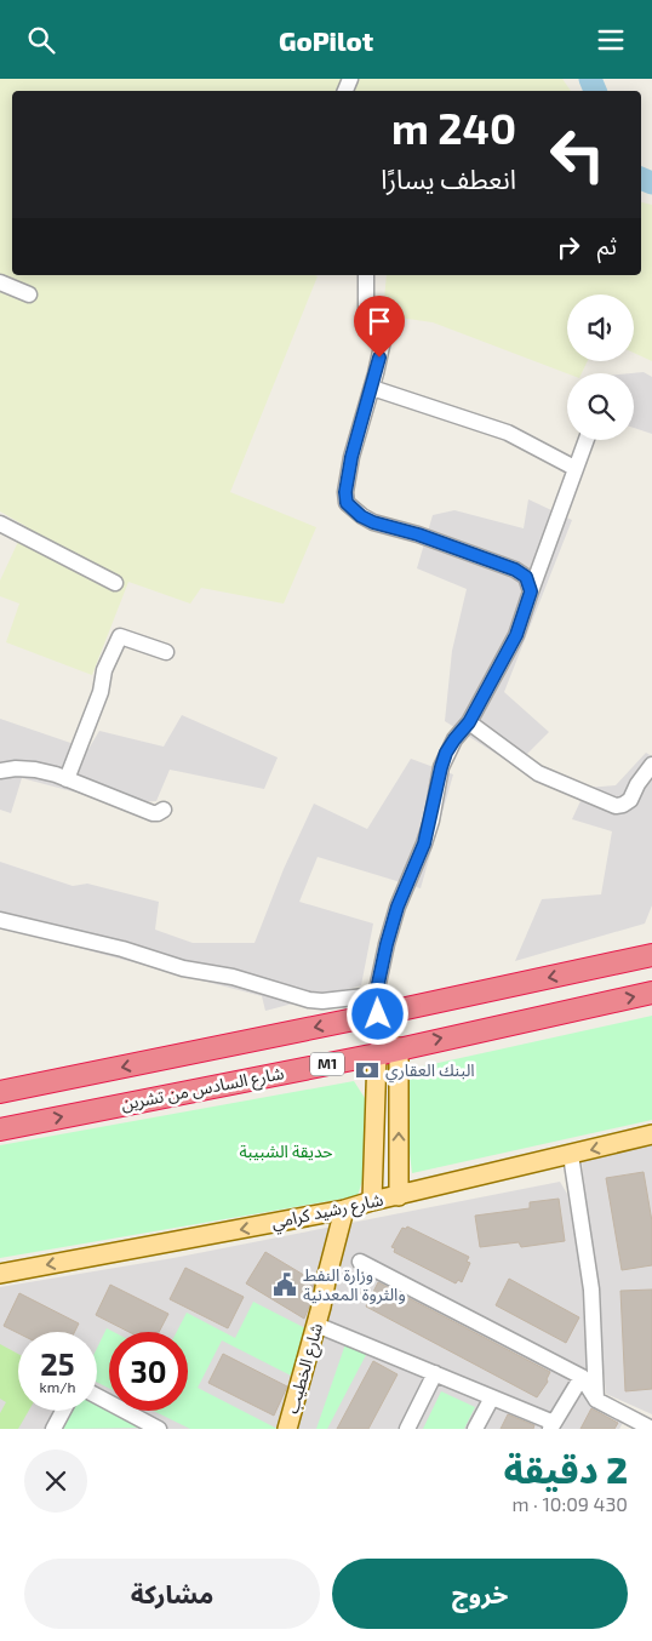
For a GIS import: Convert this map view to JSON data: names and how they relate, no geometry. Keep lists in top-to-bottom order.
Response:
{
  "streets": {
    "highway": ["M1", "شارع السادس من تشرين"],
    "main road": ["شارع رشيد كرامي", "شارع الخطيب"]
  },
  "crossings": [
    ["شارع رشيد كرامي", "شارع الخطيب"]
  ],
  "one_way": ["شارع رشيد كرامي"],
  "parks": ["حديقة الشبيبة"],
  "places": {
    "bank": ["البنك العقاري"],
    "public building": ["وزارة النفط والثروة المعدنية"]
  },
  "page": {
    "header": "GoPilot",
    "turn": ["240 m", "انعطف يسارًا"],
    "then": "ثم",
    "speed": "25 km/h",
    "limit": "30",
    "heading": ["2 دقيقة", "430 m · 10:09"],
    "buttons": ["خروج", "مشاركة"]
  }
}
